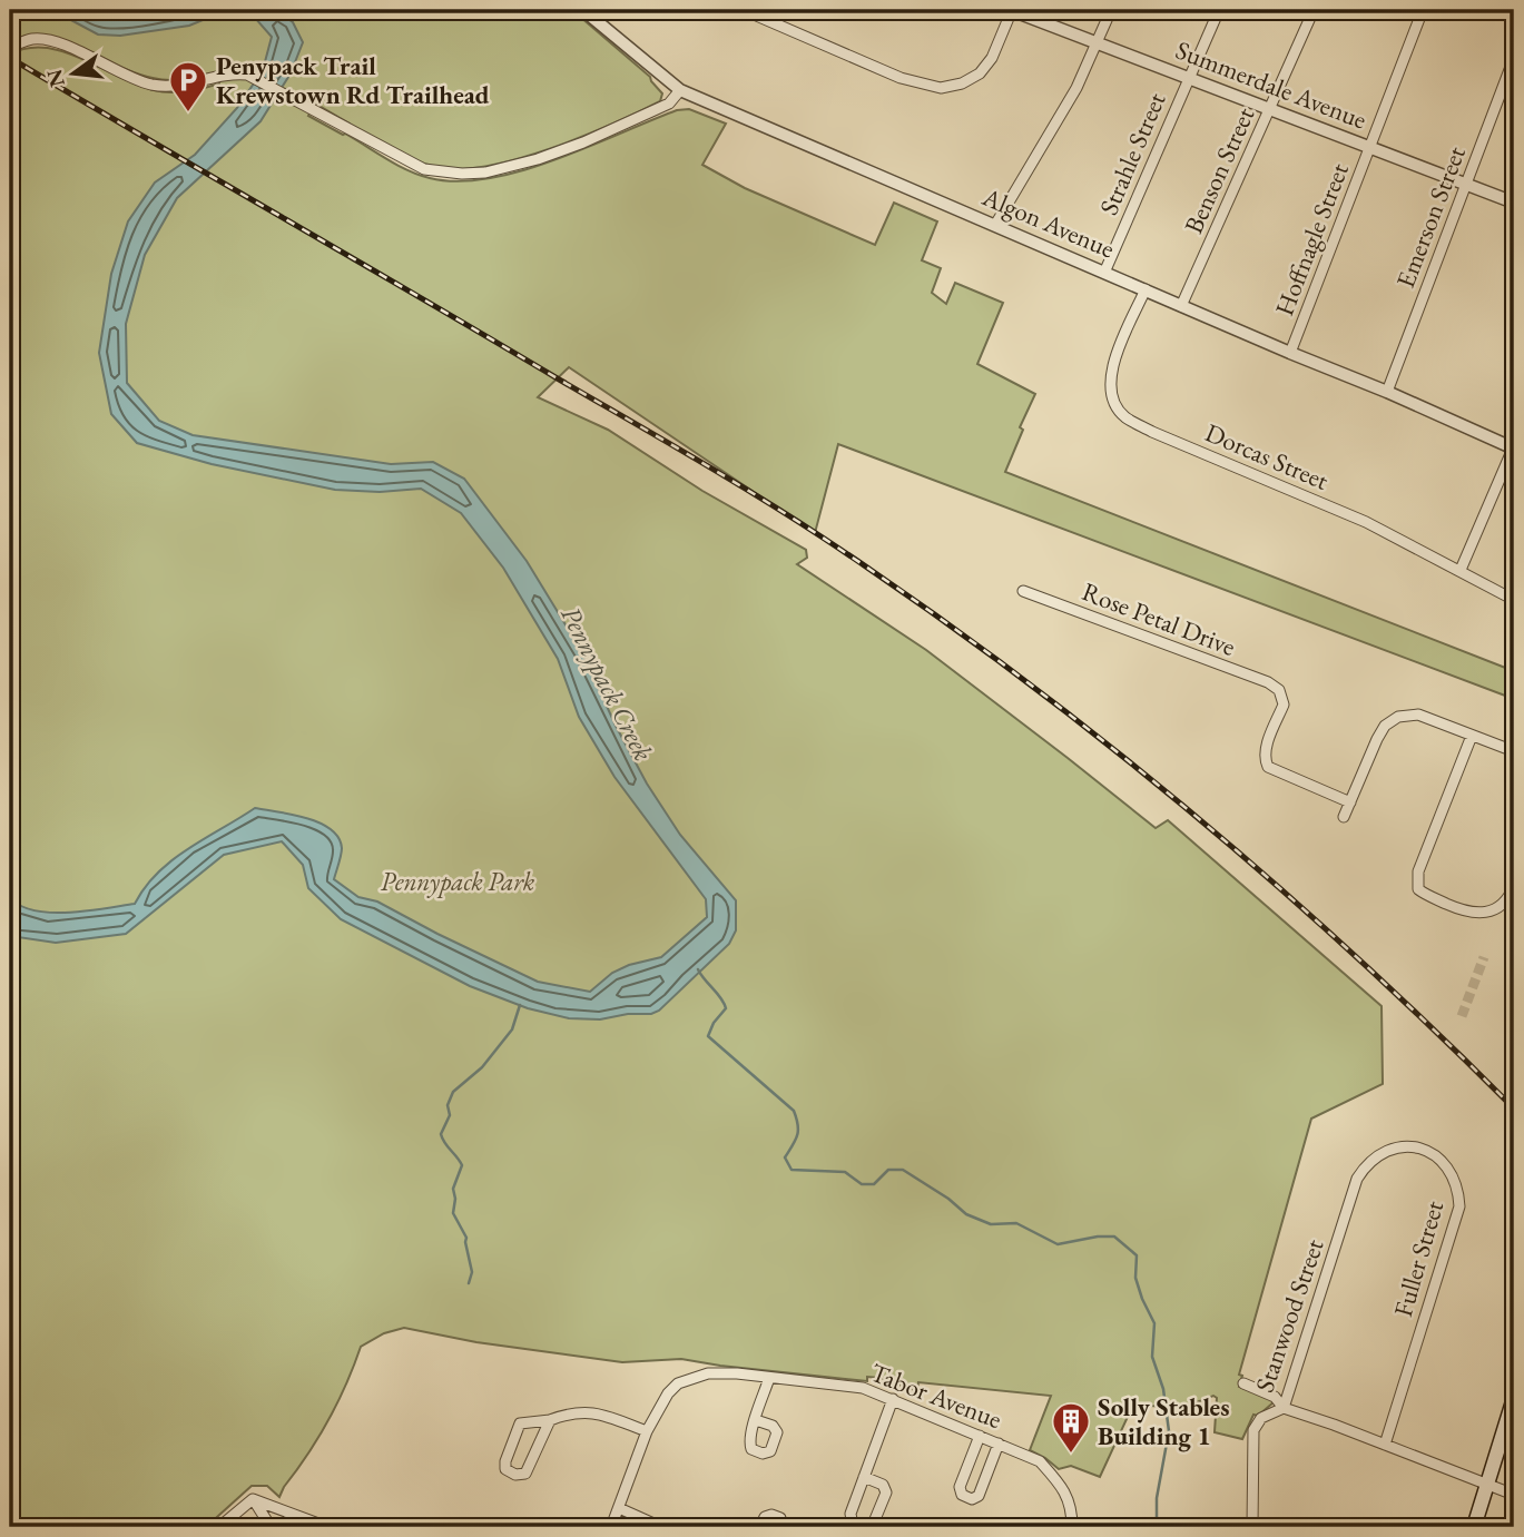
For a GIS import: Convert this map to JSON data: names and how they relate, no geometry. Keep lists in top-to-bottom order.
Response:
{
  "streets": {
    "street": [
      "Summerdale Avenue",
      "Strahle Street",
      "Benson Street",
      "Emerson Street",
      "Algon Avenue",
      "Hoffnagle Street",
      "Dorcas Street",
      "Rose Petal Drive",
      "Fuller Street",
      "Stanwood Street",
      "Tabor Avenue"
    ]
  },
  "crossings": [
    ["Summerdale Avenue", "Strahle Street"],
    ["Summerdale Avenue", "Benson Street"],
    ["Summerdale Avenue", "Emerson Street"],
    ["Summerdale Avenue", "Hoffnagle Street"],
    ["Strahle Street", "Algon Avenue"],
    ["Benson Street", "Algon Avenue"],
    ["Emerson Street", "Algon Avenue"],
    ["Algon Avenue", "Hoffnagle Street"],
    ["Algon Avenue", "Dorcas Street"],
    ["Fuller Street", "Stanwood Street"]
  ],
  "water": ["Pennypack Creek"],
  "parks": ["Pennypack Park"],
  "places": {
    "parking": ["Penypack Trail Krewstown Rd Trailhead"],
    "building": ["Solly Stables Building 1"]
  },
  "north": "left"
}
